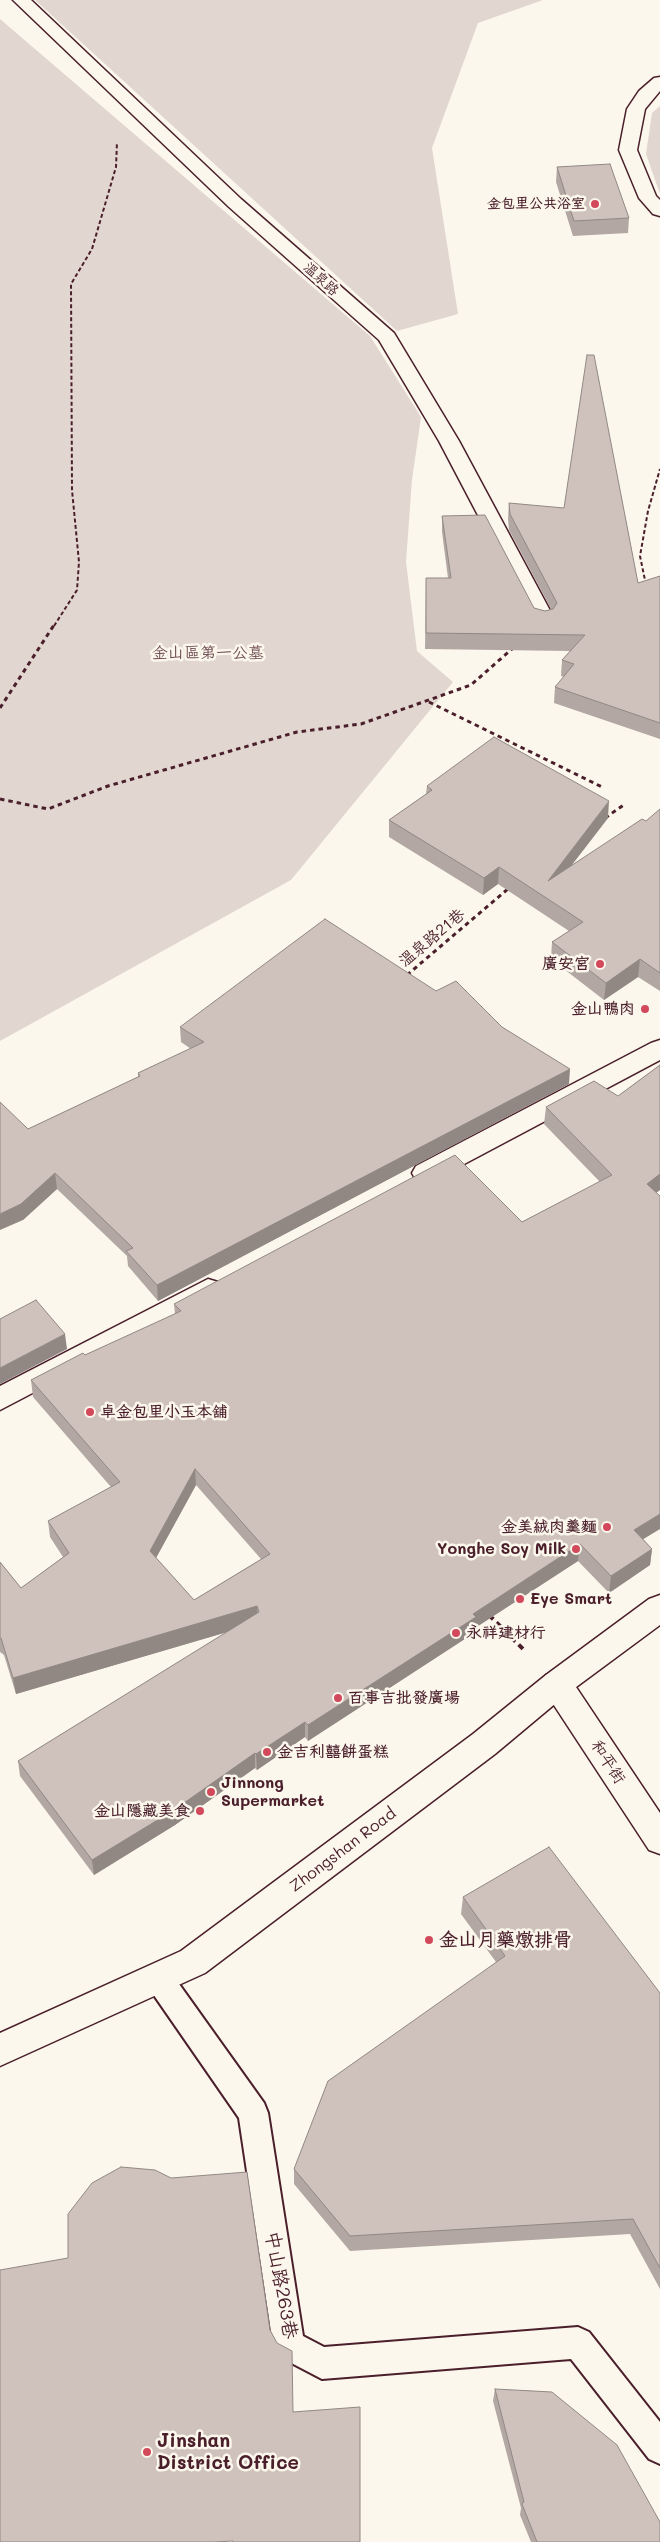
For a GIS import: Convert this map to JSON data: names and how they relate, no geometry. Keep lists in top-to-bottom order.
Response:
{
  "streets": {
    "street": ["溫泉路", "和平街", "Zhongshan Road"],
    "lane": ["中山路263巷"],
    "path": ["溫泉路21巷"]
  },
  "crossings": [
    ["和平街", "Zhongshan Road"],
    ["Zhongshan Road", "中山路263巷"]
  ],
  "parks": ["金山區第一公墓"],
  "places": [
    "金包里公共浴室",
    "廣安宮",
    "金山鴨肉",
    "卓金包里小玉本舖",
    "金美絨肉羹麵",
    "Yonghe Soy Milk",
    "Eye Smart",
    "永祥建材行",
    "百事吉批發廣場",
    "金吉利囍餅蛋糕",
    "Jinnong Supermarket",
    "金山隱藏美食",
    "金山月藥燉排骨",
    "Jinshan District Office"
  ]
}
